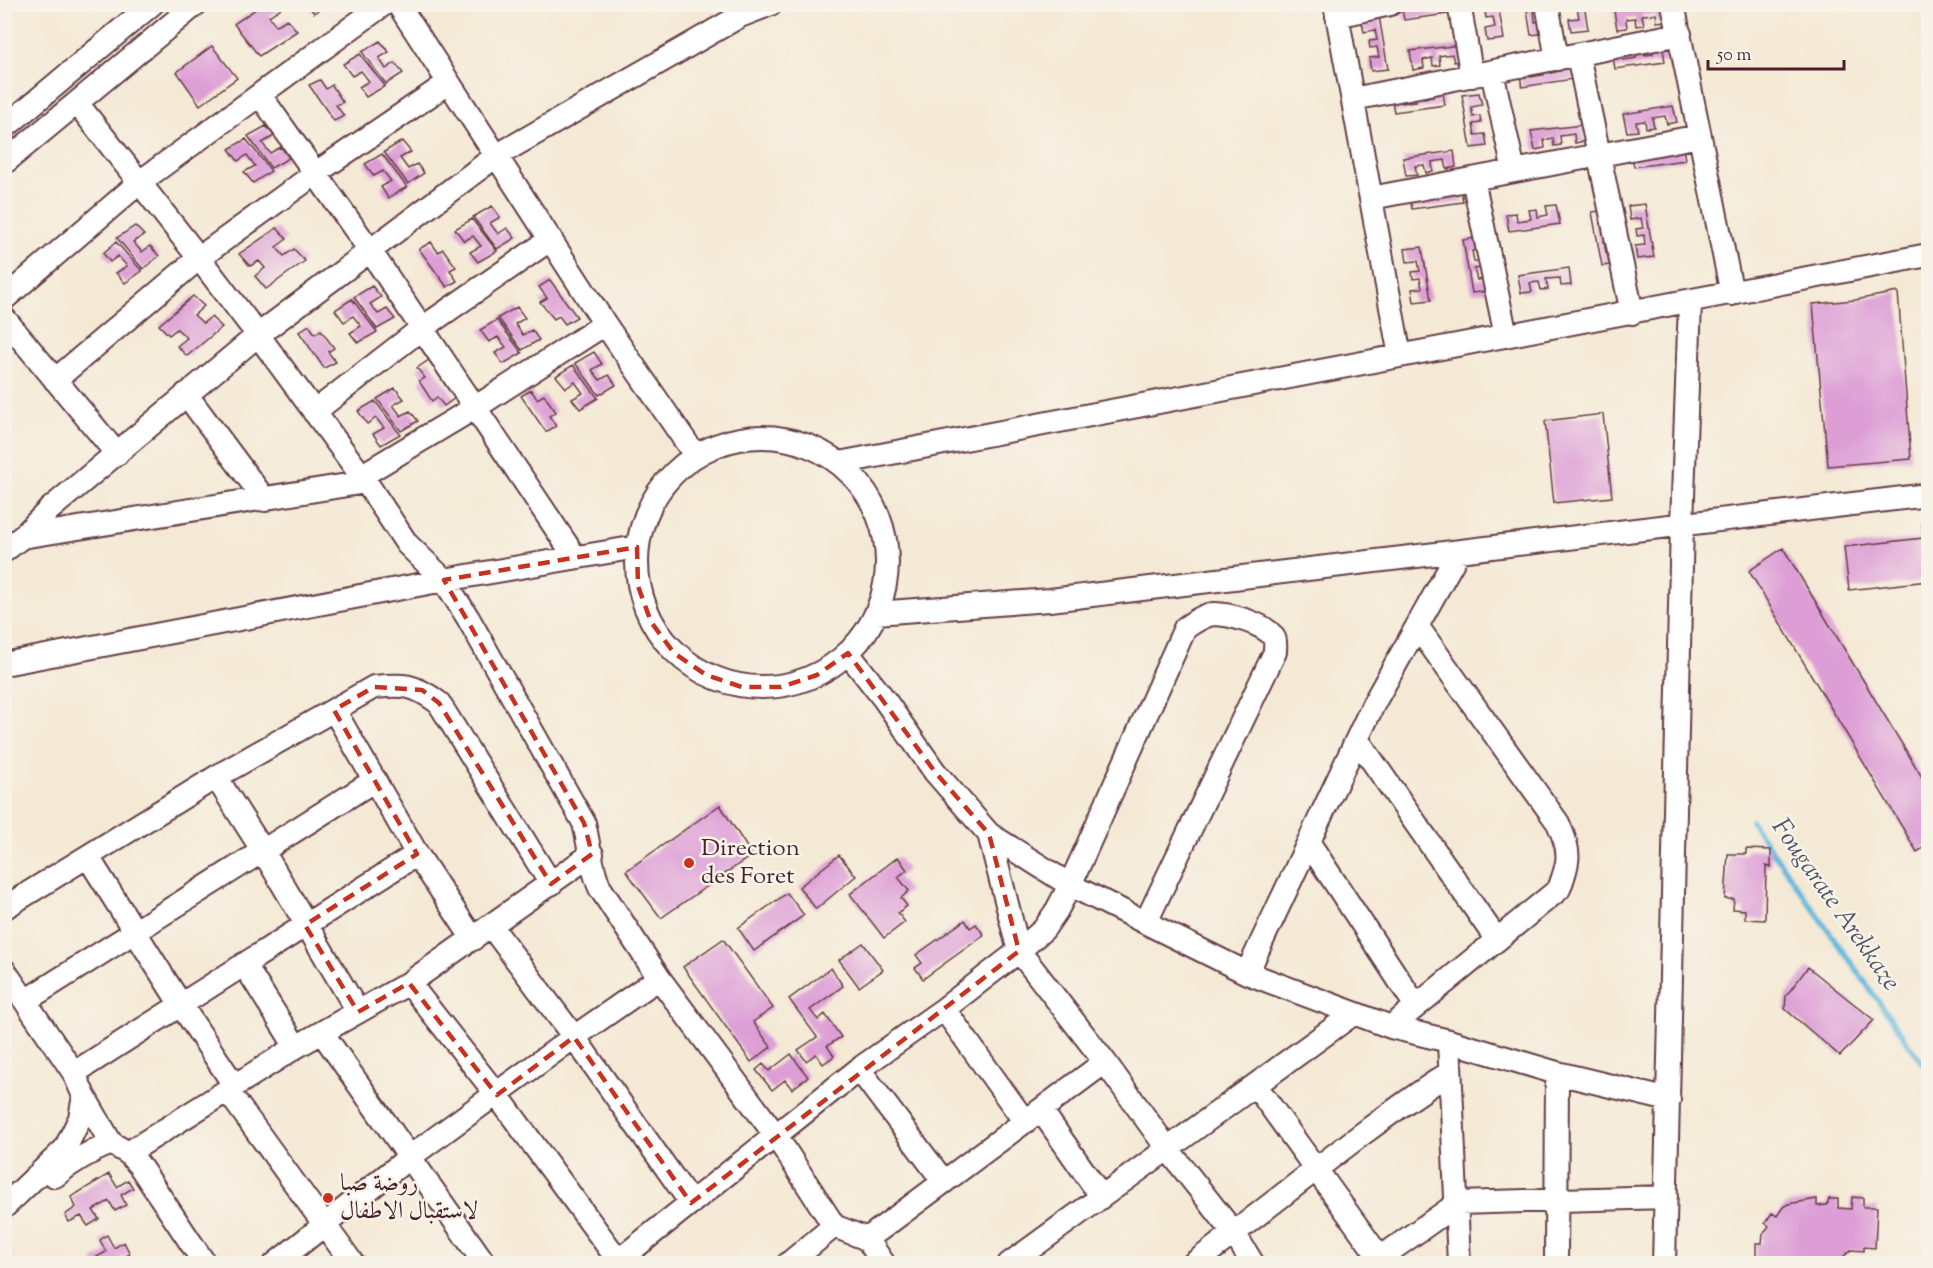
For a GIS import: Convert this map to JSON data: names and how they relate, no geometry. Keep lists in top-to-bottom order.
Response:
{
  "water": ["Fougarate Arekkaze"],
  "places": ["Direction des Foret", "روضة صبا لاستقبال الاطفال"],
  "scale_bar": "50 m"
}
